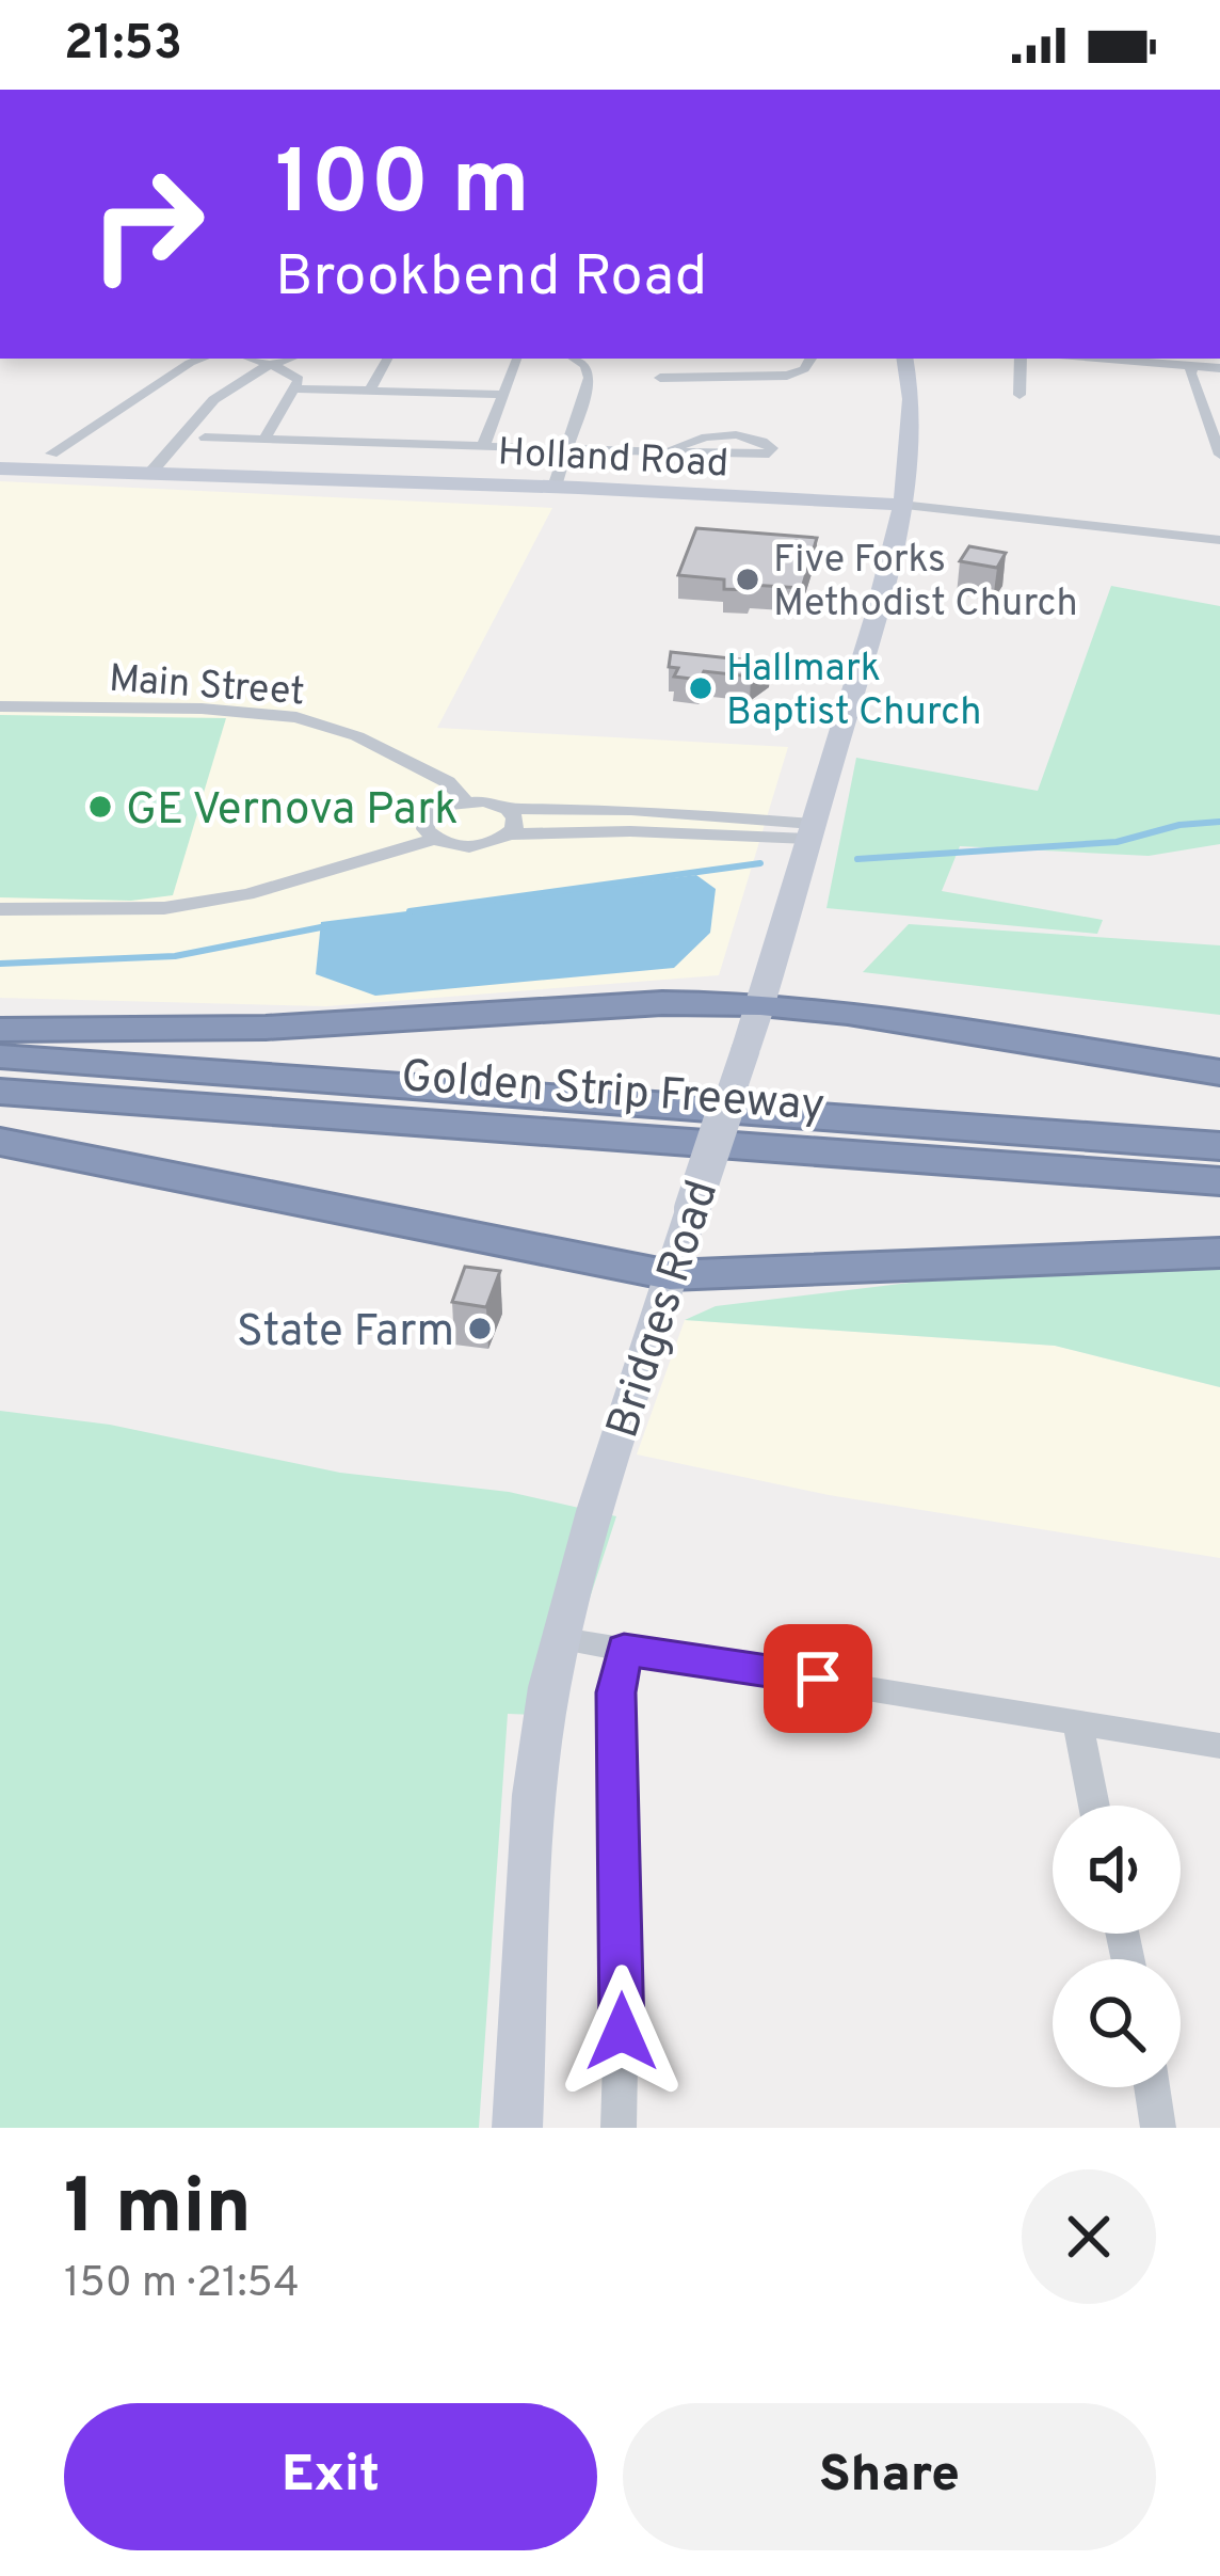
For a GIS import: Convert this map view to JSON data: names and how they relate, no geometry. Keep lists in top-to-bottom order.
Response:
{
  "streets": {
    "highway": ["Golden Strip Freeway"],
    "main road": ["Holland Road", "Bridges Road"],
    "street": ["Main Street"]
  },
  "crossings": [
    ["Holland Road", "Bridges Road"]
  ],
  "places": [
    "Five Forks Methodist Church",
    "Hallmark Baptist Church",
    "GE Vernova Park",
    "State Farm"
  ],
  "page": {
    "status": "21:53",
    "turn": ["100 m", "Brookbend Road"],
    "heading": ["1 min", "150 m · 21:54"],
    "buttons": ["Exit", "Share"]
  }
}
